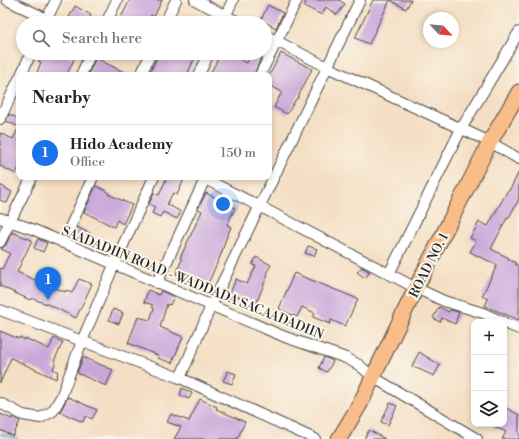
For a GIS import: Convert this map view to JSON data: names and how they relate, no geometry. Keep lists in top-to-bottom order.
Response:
{
  "streets": {
    "highway": ["ROAD NO. 1"],
    "street": ["SAADADIIN ROAD - WADDADA SACAADADIIN"]
  },
  "crossings": [
    ["ROAD NO. 1", "SAADADIIN ROAD - WADDADA SACAADADIIN"]
  ],
  "north": "bottom right",
  "page": {
    "search": "Search here",
    "heading": "Nearby",
    "list": [
      {
        "mark": "1",
        "name": "Hido Academy",
        "note": "Office",
        "value": "150 m"
      }
    ],
    "pins": "1",
    "map_buttons": ["+", "−"]
  }
}
